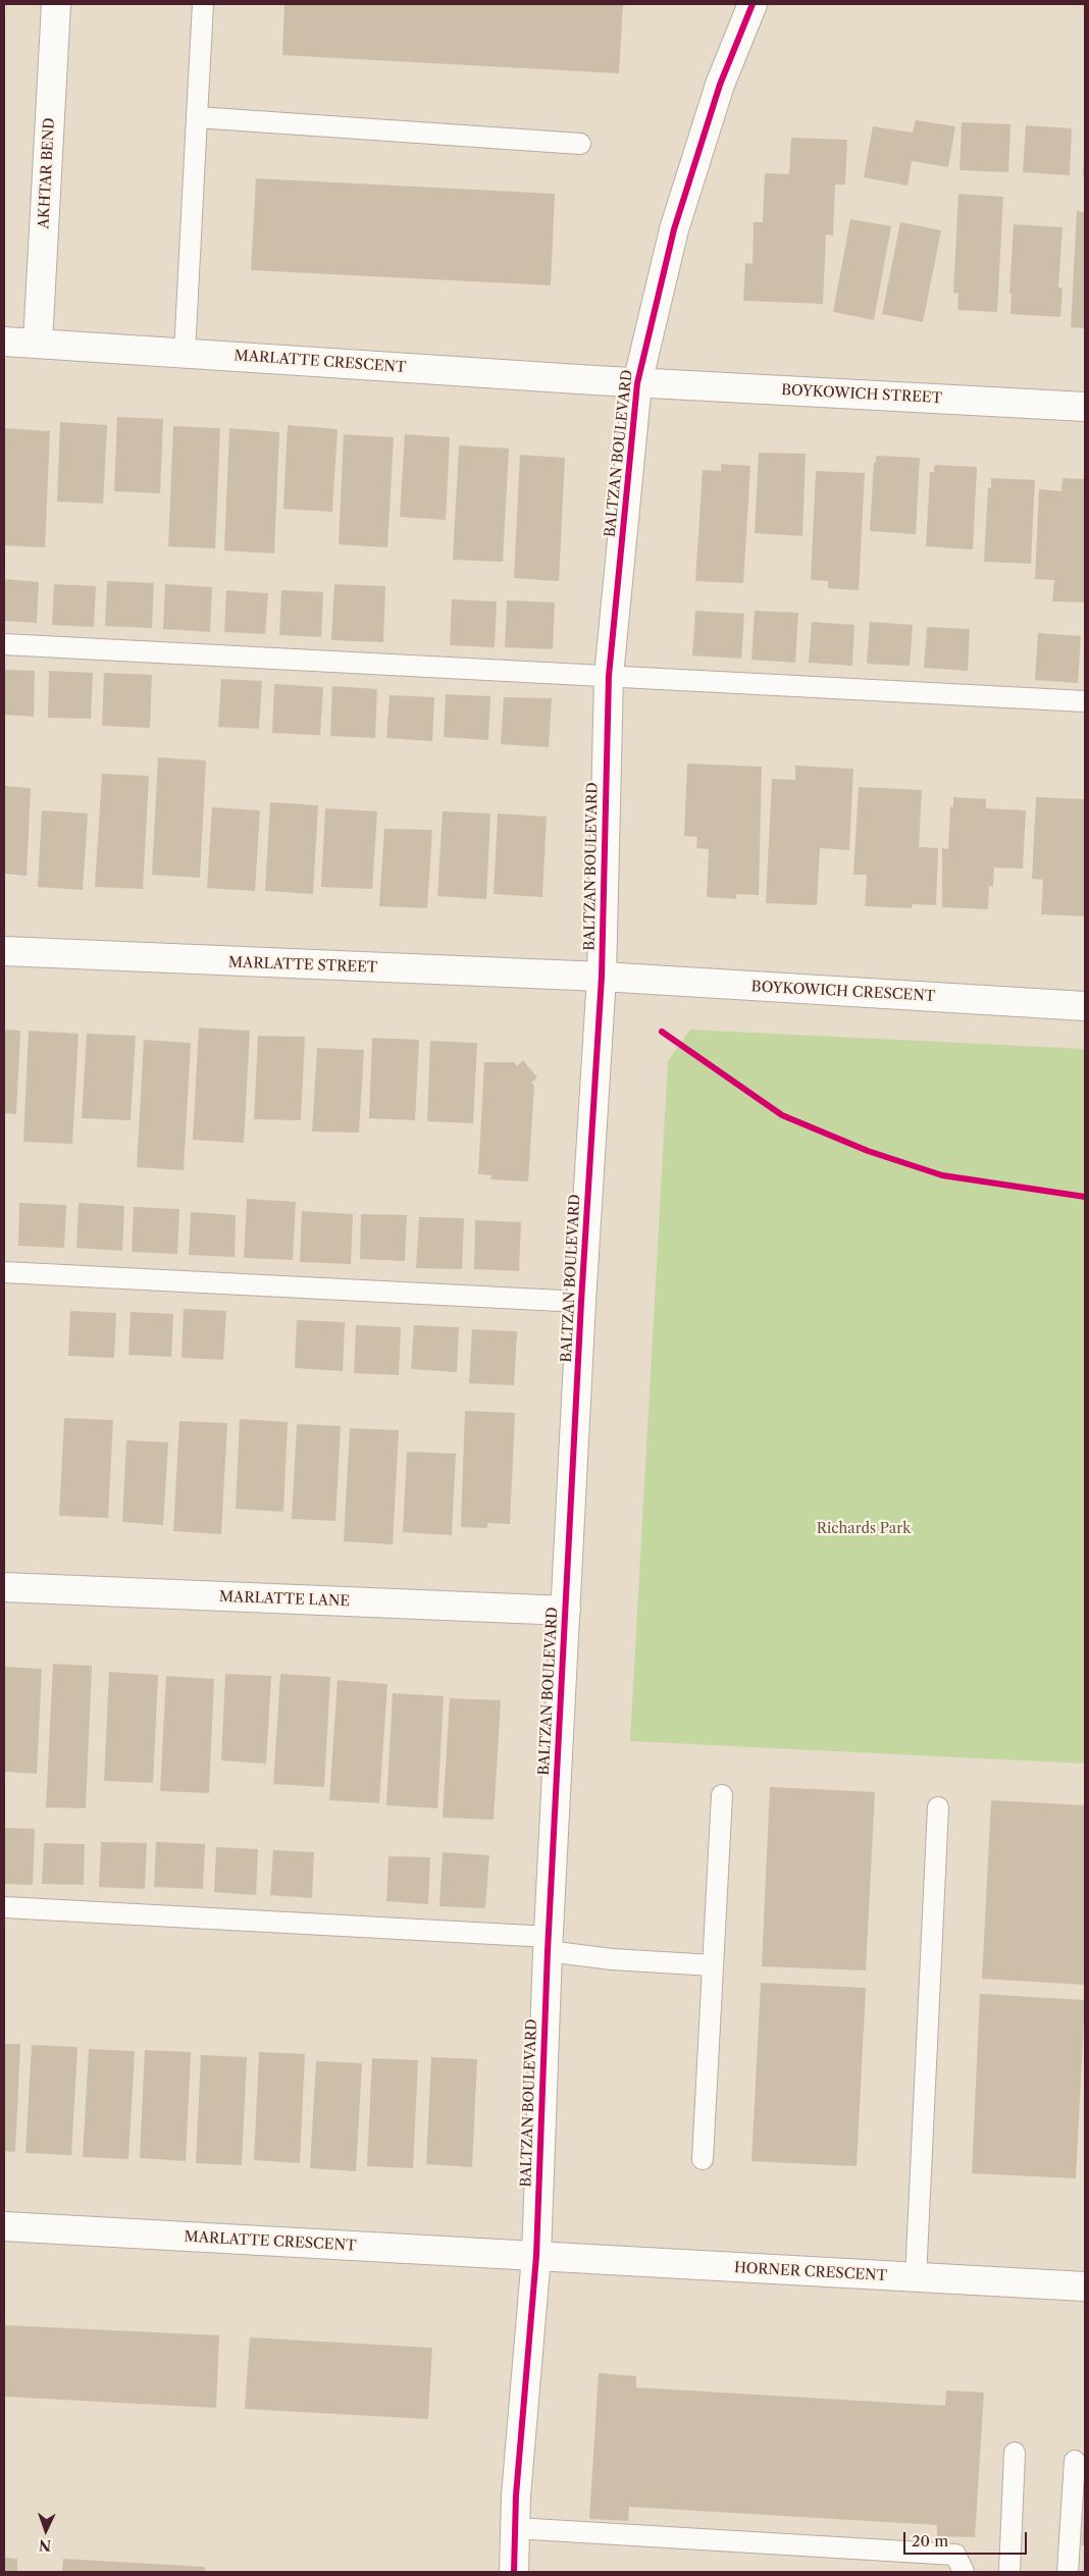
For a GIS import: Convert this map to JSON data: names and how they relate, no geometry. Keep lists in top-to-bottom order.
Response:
{
  "streets": {
    "street": [
      "AKHTAR BEND",
      "MARLATTE CRESCENT",
      "BOYKOWICH STREET",
      "BALTZAN BOULEVARD",
      "MARLATTE STREET",
      "BOYKOWICH CRESCENT",
      "MARLATTE LANE",
      "HORNER CRESCENT"
    ]
  },
  "crossings": [
    ["AKHTAR BEND", "MARLATTE CRESCENT"],
    ["MARLATTE CRESCENT", "BOYKOWICH STREET"],
    ["MARLATTE CRESCENT", "BALTZAN BOULEVARD"],
    ["MARLATTE CRESCENT", "HORNER CRESCENT"],
    ["BOYKOWICH STREET", "BALTZAN BOULEVARD"],
    ["BALTZAN BOULEVARD", "MARLATTE STREET"],
    ["BALTZAN BOULEVARD", "BOYKOWICH CRESCENT"],
    ["BALTZAN BOULEVARD", "MARLATTE LANE"],
    ["BALTZAN BOULEVARD", "HORNER CRESCENT"],
    ["MARLATTE STREET", "BOYKOWICH CRESCENT"]
  ],
  "parks": ["Richards Park"],
  "scale_bar": "20 m",
  "north": "bottom"
}
